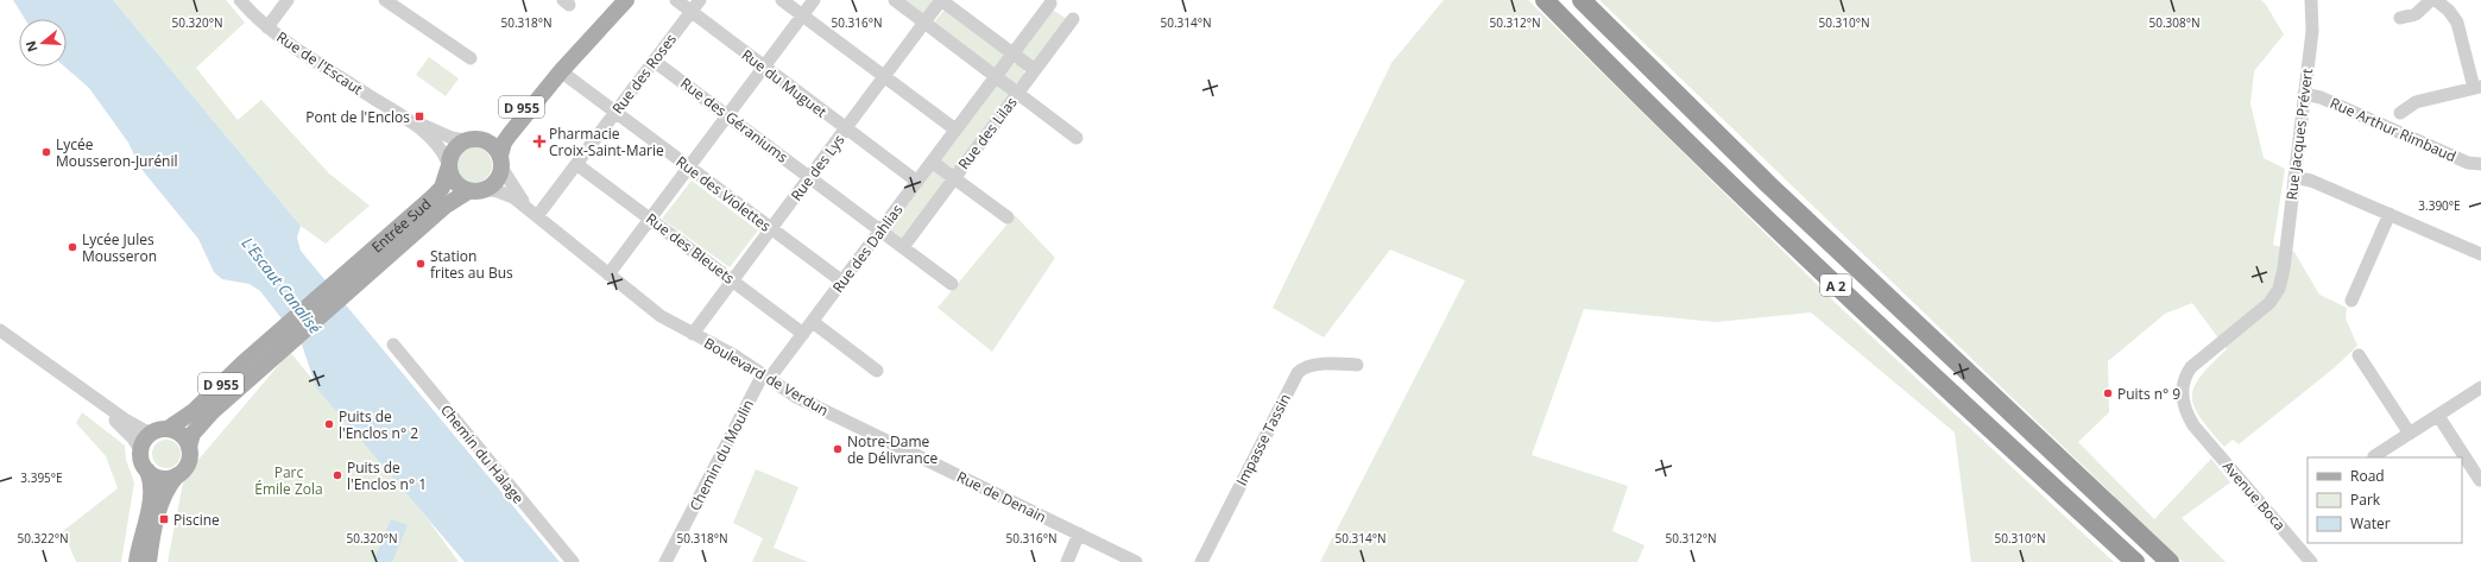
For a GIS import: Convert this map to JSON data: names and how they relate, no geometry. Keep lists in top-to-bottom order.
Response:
{
  "streets": {
    "highway": ["A 2"],
    "main road": ["D 955", "Entrée Sud"],
    "street": [
      "Rue de l'Escaut",
      "Rue des Roses",
      "Rue du Muguet",
      "Rue des Géraniums",
      "Rue Arthur Rimbaud",
      "Rue des Lilas",
      "Rue Jacques Prévert",
      "Rue des Lys",
      "Rue des Violettes",
      "Rue des Bleuets",
      "Rue des Dahlias",
      "Boulevard de Verdun",
      "Impasse Tassin",
      "Chemin du Halage",
      "Chemin du Moulin",
      "Avenue Boca",
      "Rue de Denain"
    ]
  },
  "crossings": [
    ["Rue de l'Escaut", "D 955"],
    ["Rue de l'Escaut", "Entrée Sud"],
    ["Rue de l'Escaut", "Boulevard de Verdun"],
    ["Rue des Roses", "Rue du Muguet"],
    ["Rue des Roses", "Rue des Géraniums"],
    ["Rue des Roses", "Rue des Violettes"],
    ["Rue des Roses", "Rue des Bleuets"],
    ["Rue des Roses", "Boulevard de Verdun"],
    ["Rue du Muguet", "Rue des Lys"],
    ["Rue du Muguet", "Rue des Dahlias"],
    ["D 955", "Rue des Violettes"],
    ["D 955", "Entrée Sud"],
    ["D 955", "Boulevard de Verdun"],
    ["Rue des Géraniums", "Rue des Lilas"],
    ["Rue des Géraniums", "Rue des Lys"],
    ["Rue des Géraniums", "Rue des Dahlias"],
    ["Rue Arthur Rimbaud", "Rue Jacques Prévert"],
    ["Rue Jacques Prévert", "Avenue Boca"],
    ["Rue des Lys", "Rue des Violettes"],
    ["Rue des Lys", "Rue des Bleuets"],
    ["Rue des Lys", "Boulevard de Verdun"],
    ["Rue des Violettes", "Rue des Dahlias"],
    ["Entrée Sud", "Boulevard de Verdun"],
    ["Rue des Bleuets", "Rue des Dahlias"],
    ["Rue des Dahlias", "Boulevard de Verdun"],
    ["Rue des Dahlias", "Chemin du Moulin"],
    ["Boulevard de Verdun", "Chemin du Moulin"],
    ["Boulevard de Verdun", "Rue de Denain"]
  ],
  "water": ["L'Escaut Canalisé"],
  "parks": ["Parc Émile Zola"],
  "places": {
    "transit": ["Pont de l'Enclos", "Piscine"],
    "health": ["Pharmacie Croix-Saint-Marie"],
    "other": [
      "Lycée Mousseron-Jurénil",
      "Lycée Jules Mousseron",
      "Station frites au Bus",
      "Puits n° 9",
      "Puits de l'Enclos n° 2",
      "Notre-Dame de Délivrance",
      "Puits de l'Enclos n° 1"
    ]
  },
  "legend": ["Road", "Park", "Water"],
  "north": "left",
  "coordinates": [
    "50.320°N",
    "50.318°N",
    "50.316°N",
    "50.314°N",
    "50.312°N",
    "50.310°N",
    "50.308°N",
    "3.390°E",
    "3.395°E",
    "50.322°N"
  ]
}
